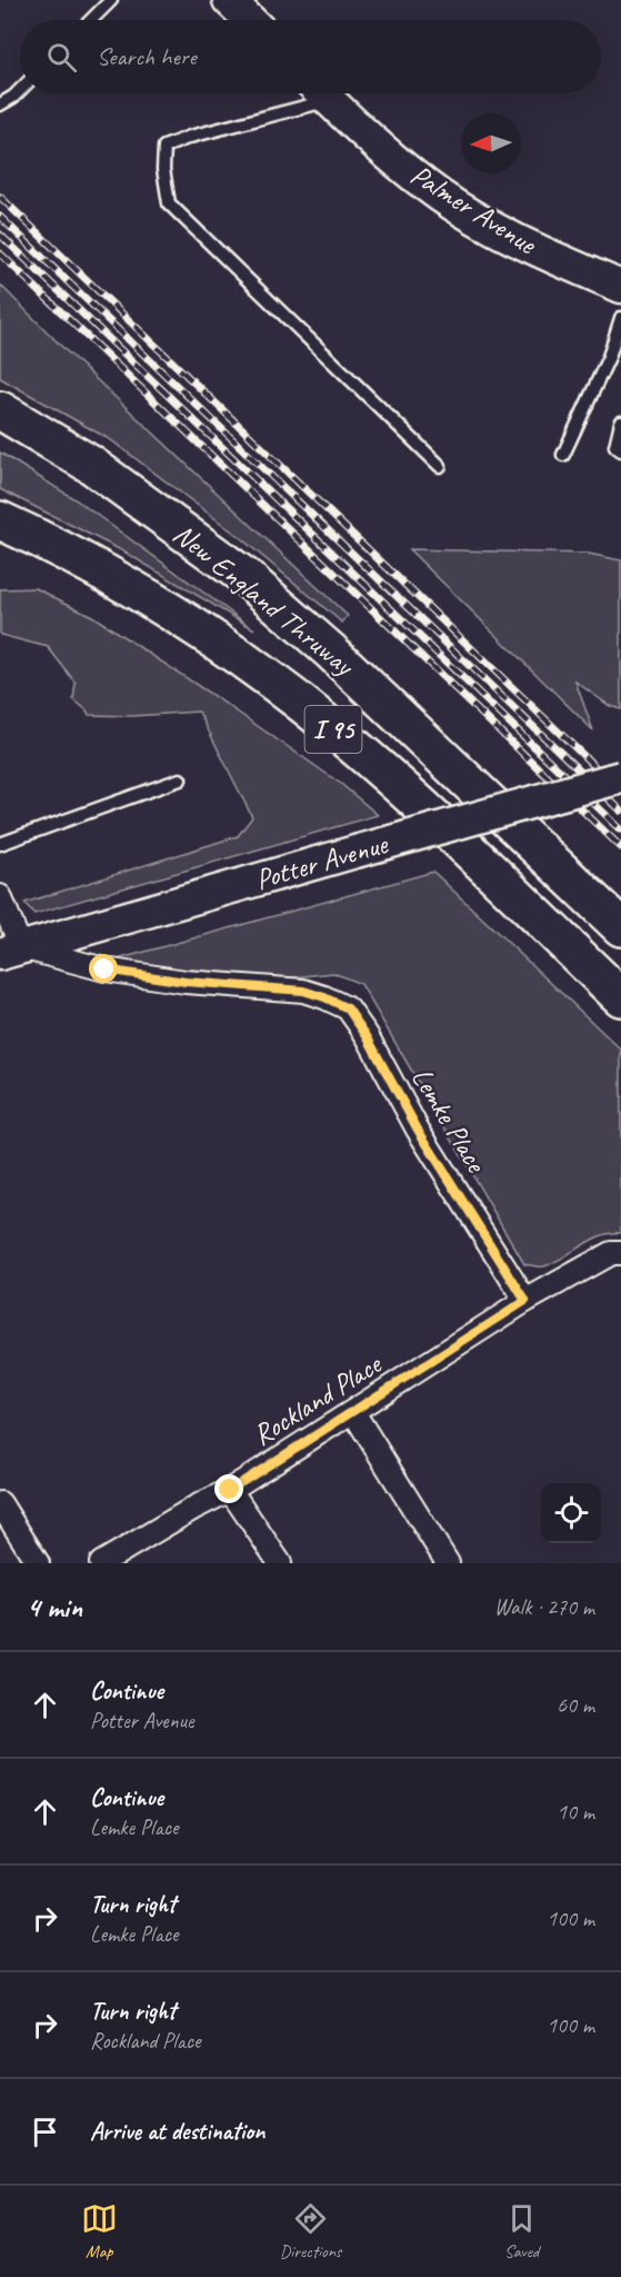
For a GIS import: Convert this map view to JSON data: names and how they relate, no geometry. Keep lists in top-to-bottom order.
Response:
{
  "streets": {
    "highway": ["New England Thruway", "I 95"],
    "street": [
      "Palmer Avenue",
      "Potter Avenue",
      "Lemke Place",
      "Rockland Place"
    ]
  },
  "crossings": [
    ["Potter Avenue", "Lemke Place"],
    ["Lemke Place", "Rockland Place"]
  ],
  "north": "left",
  "page": {
    "search": "Search here",
    "heading": ["4 min", "Walk · 270 m"],
    "list": [
      ["Continue", "Potter Avenue", "60 m"],
      ["Continue", "Lemke Place", "10 m"],
      ["Turn right", "Lemke Place", "100 m"],
      ["Turn right", "Rockland Place", "100 m"],
      "Arrive at destination"
    ],
    "nav": ["Map", "Directions", "Saved"]
  }
}
